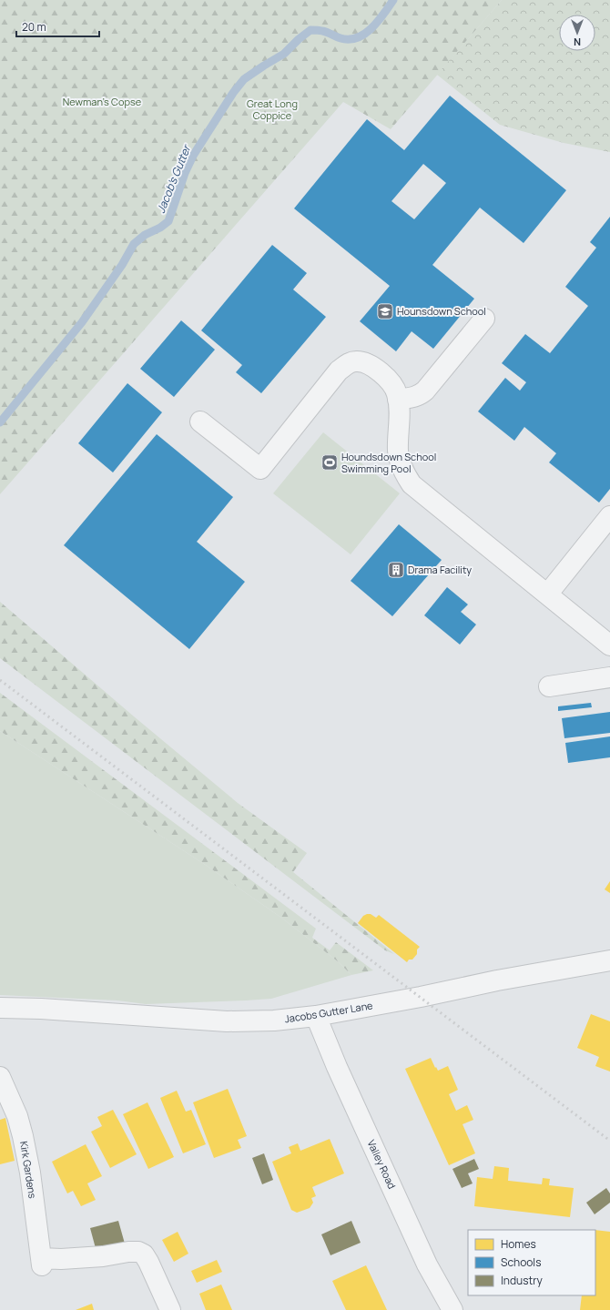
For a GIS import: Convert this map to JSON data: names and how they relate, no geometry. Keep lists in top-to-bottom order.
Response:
{
  "streets": {
    "street": ["Jacobs Gutter Lane", "Valley Road", "Kirk Gardens"]
  },
  "crossings": [
    ["Jacobs Gutter Lane", "Valley Road"]
  ],
  "water": ["Jacob's Gutter"],
  "parks": ["Newman's Copse", "Great Long Coppice"],
  "places": {
    "school or university": ["Hounsdown School"],
    "sports": ["Houndsdown School Swimming Pool"],
    "building": ["Drama Facility"]
  },
  "legend": ["Homes", "Schools", "Industry"],
  "scale_bar": "20 m",
  "north": "bottom"
}
